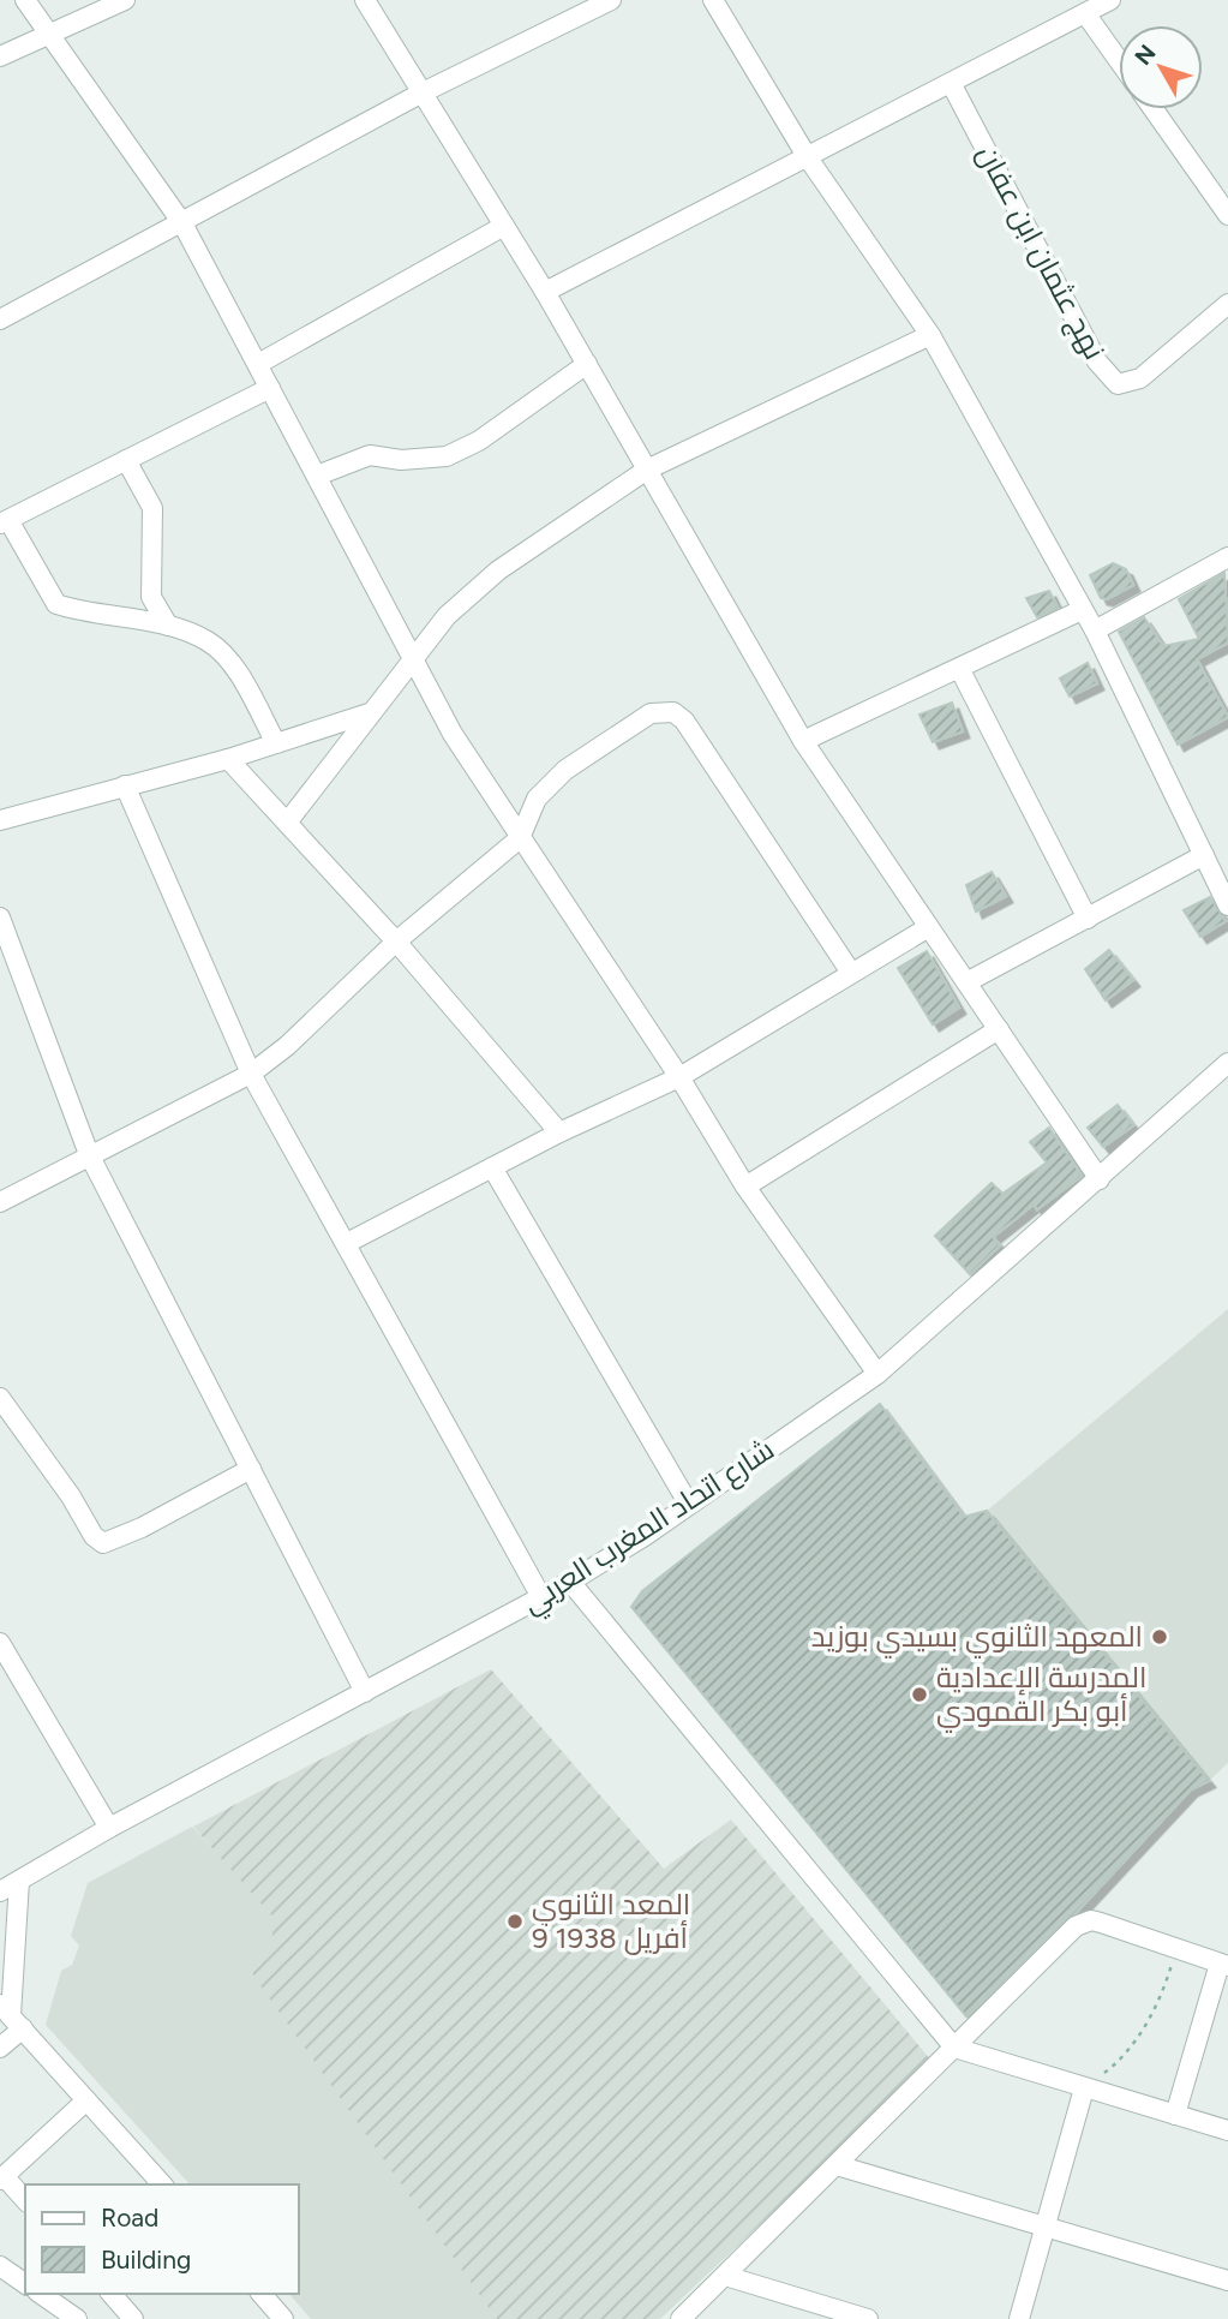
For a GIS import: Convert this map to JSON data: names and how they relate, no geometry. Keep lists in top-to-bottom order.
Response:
{
  "streets": {
    "street": ["نهج عثمان ابن عفان", "شارع اتحاد المغرب العربي"]
  },
  "places": ["المعهد الثانوي بسيدي بوزيد", "المدرسة الإعدادية أبو بكر القمودي", "المعد الثانوي 9 أفريل 1938"],
  "legend": ["Road", "Building"],
  "north": "top left"
}
